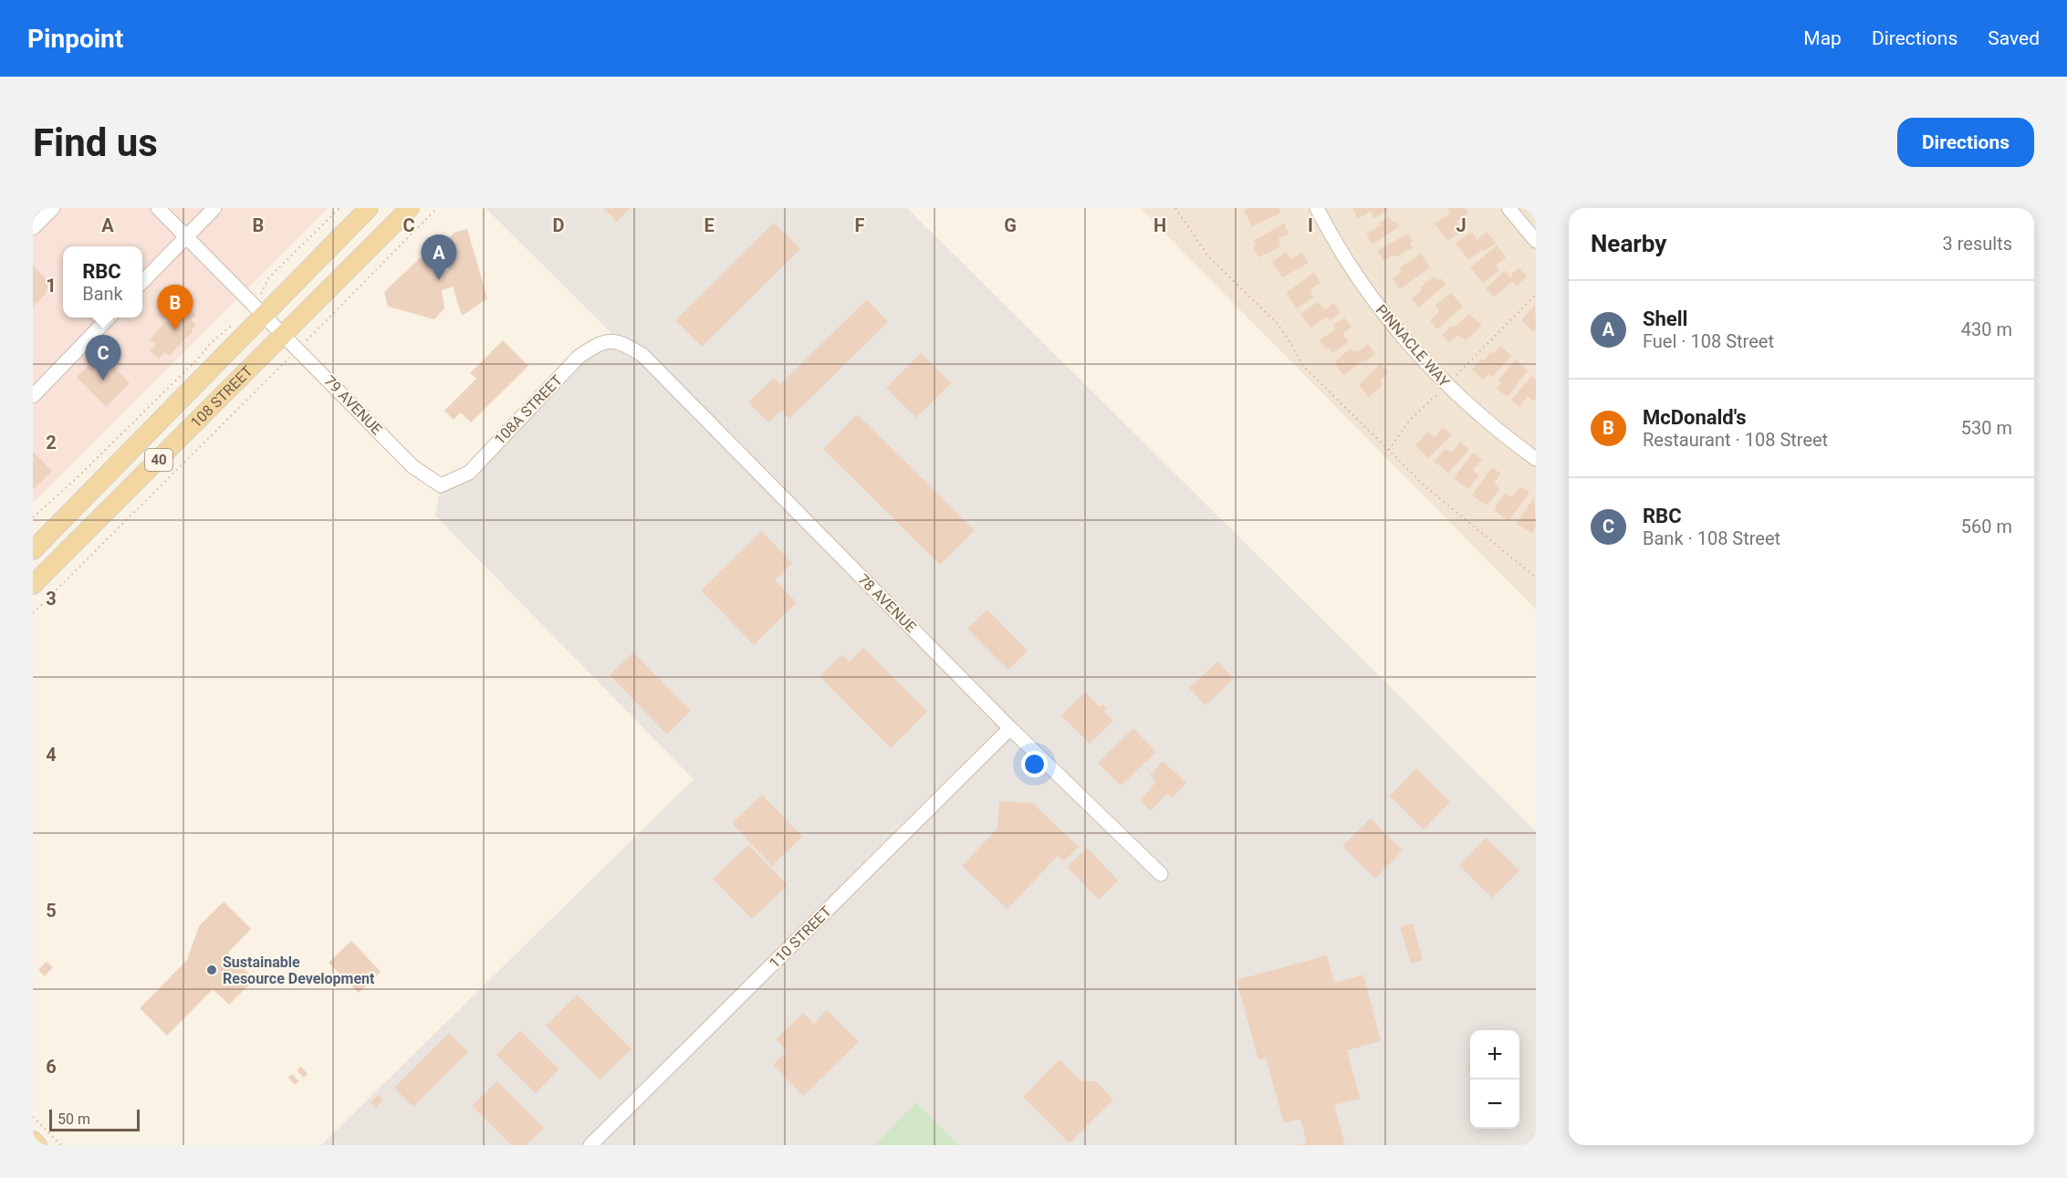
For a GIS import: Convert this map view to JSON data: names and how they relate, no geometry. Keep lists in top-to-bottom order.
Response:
{
  "streets": {
    "main road": ["108 STREET", "40"],
    "street": [
      "PINNACLE WAY",
      "79 AVENUE",
      "108A STREET",
      "78 AVENUE",
      "110 STREET"
    ]
  },
  "crossings": [
    ["108 STREET", "79 AVENUE"],
    ["79 AVENUE", "108A STREET"],
    ["108A STREET", "78 AVENUE"],
    ["78 AVENUE", "110 STREET"]
  ],
  "places": ["Sustainable Resource Development"],
  "scale_bar": "50 m",
  "page": {
    "header": "Pinpoint",
    "nav": ["Map", "Directions", "Saved"],
    "buttons": "Directions",
    "title": "Find us",
    "heading": ["Nearby", "3 results"],
    "pins": ["A", "B", "C"],
    "popup": ["RBC", "Bank"],
    "list": [
      {
        "mark": "A",
        "name": "Shell",
        "note": "Fuel · 108 Street",
        "value": "430 m"
      },
      {
        "mark": "B",
        "name": "McDonald's",
        "note": "Restaurant · 108 Street",
        "value": "530 m"
      },
      {
        "mark": "C",
        "name": "RBC",
        "note": "Bank · 108 Street",
        "value": "560 m"
      }
    ],
    "map_buttons": ["+", "−"],
    "scale": "50 m"
  },
  "grid": {
    "columns": [
      "A",
      "B",
      "C",
      "D",
      "E",
      "F",
      "G",
      "H",
      "I",
      "J"
    ],
    "rows": [
      "1",
      "2",
      "3",
      "4",
      "5",
      "6"
    ]
  }
}
